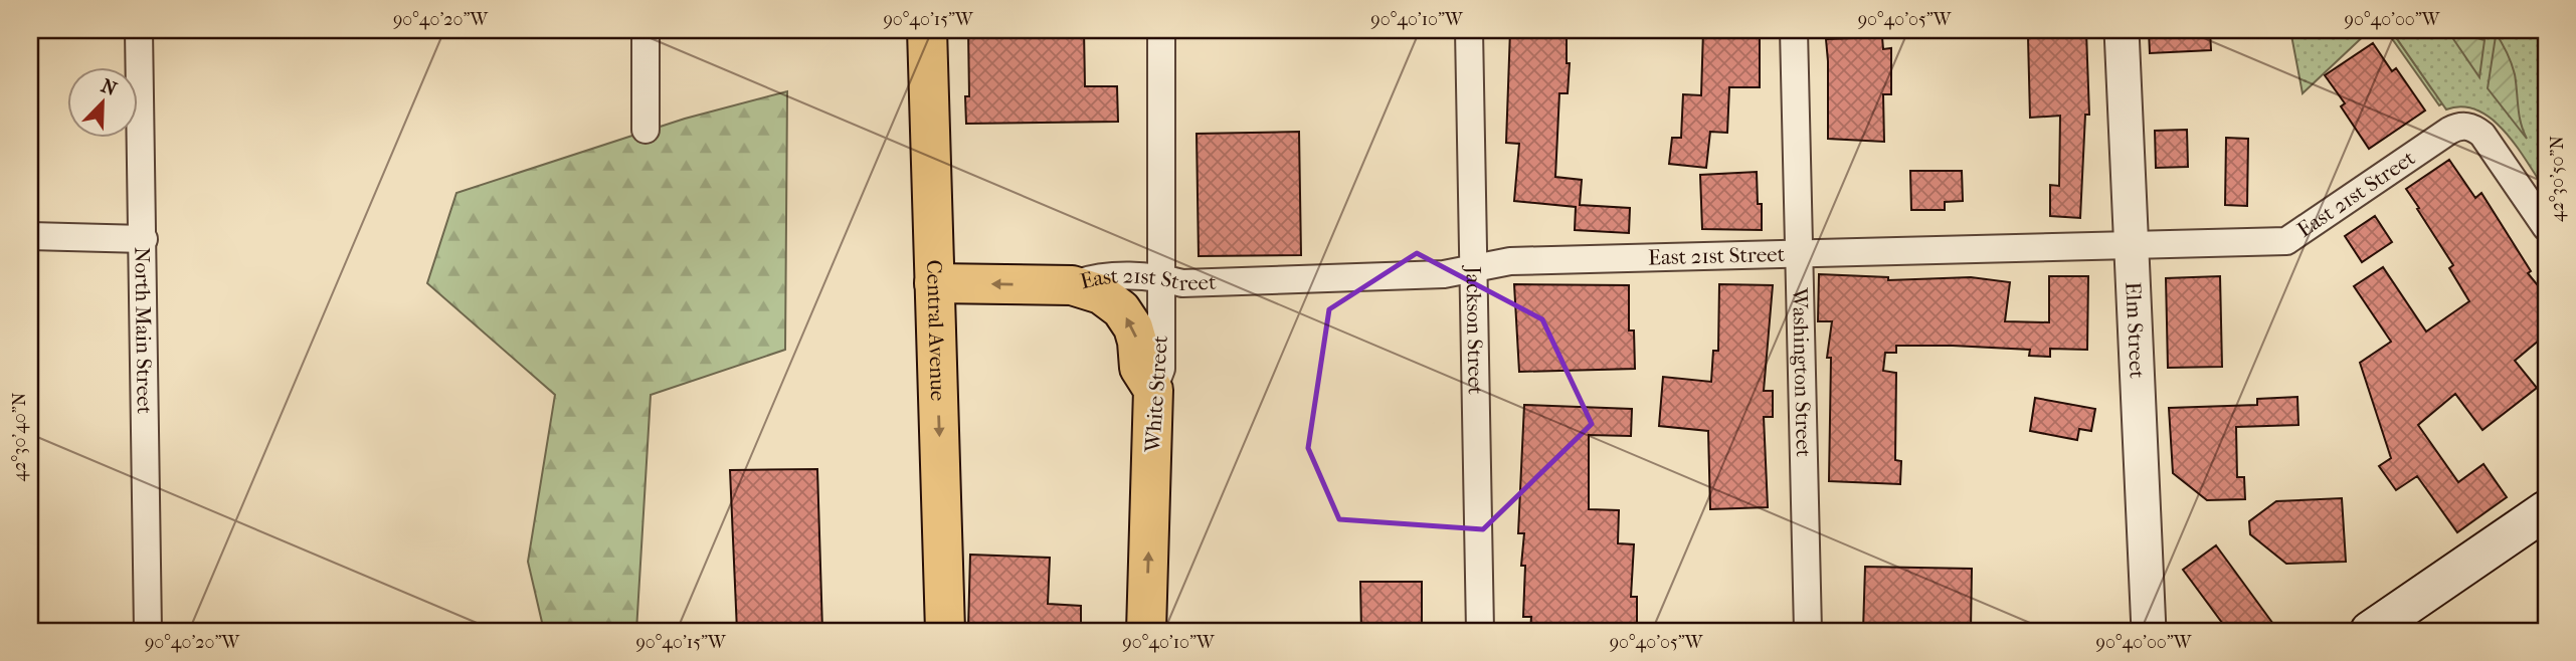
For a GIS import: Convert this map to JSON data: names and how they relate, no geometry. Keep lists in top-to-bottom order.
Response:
{
  "streets": {
    "main road": ["East 21st Street", "Central Avenue", "White Street"],
    "street": [
      "North Main Street",
      "Jackson Street",
      "Elm Street",
      "Washington Street"
    ]
  },
  "crossings": [
    ["East 21st Street", "Central Avenue"],
    ["East 21st Street", "Jackson Street"],
    ["East 21st Street", "Elm Street"],
    ["East 21st Street", "Washington Street"],
    ["East 21st Street", "White Street"]
  ],
  "one_way": ["Central Avenue", "White Street"],
  "north": "top right",
  "coordinates": [
    "90°40'20\"W",
    "90°40'15\"W",
    "90°40'10\"W",
    "90°40'05\"W",
    "90°40'00\"W",
    "42°30'50\"N",
    "42°30'40\"N"
  ]
}
